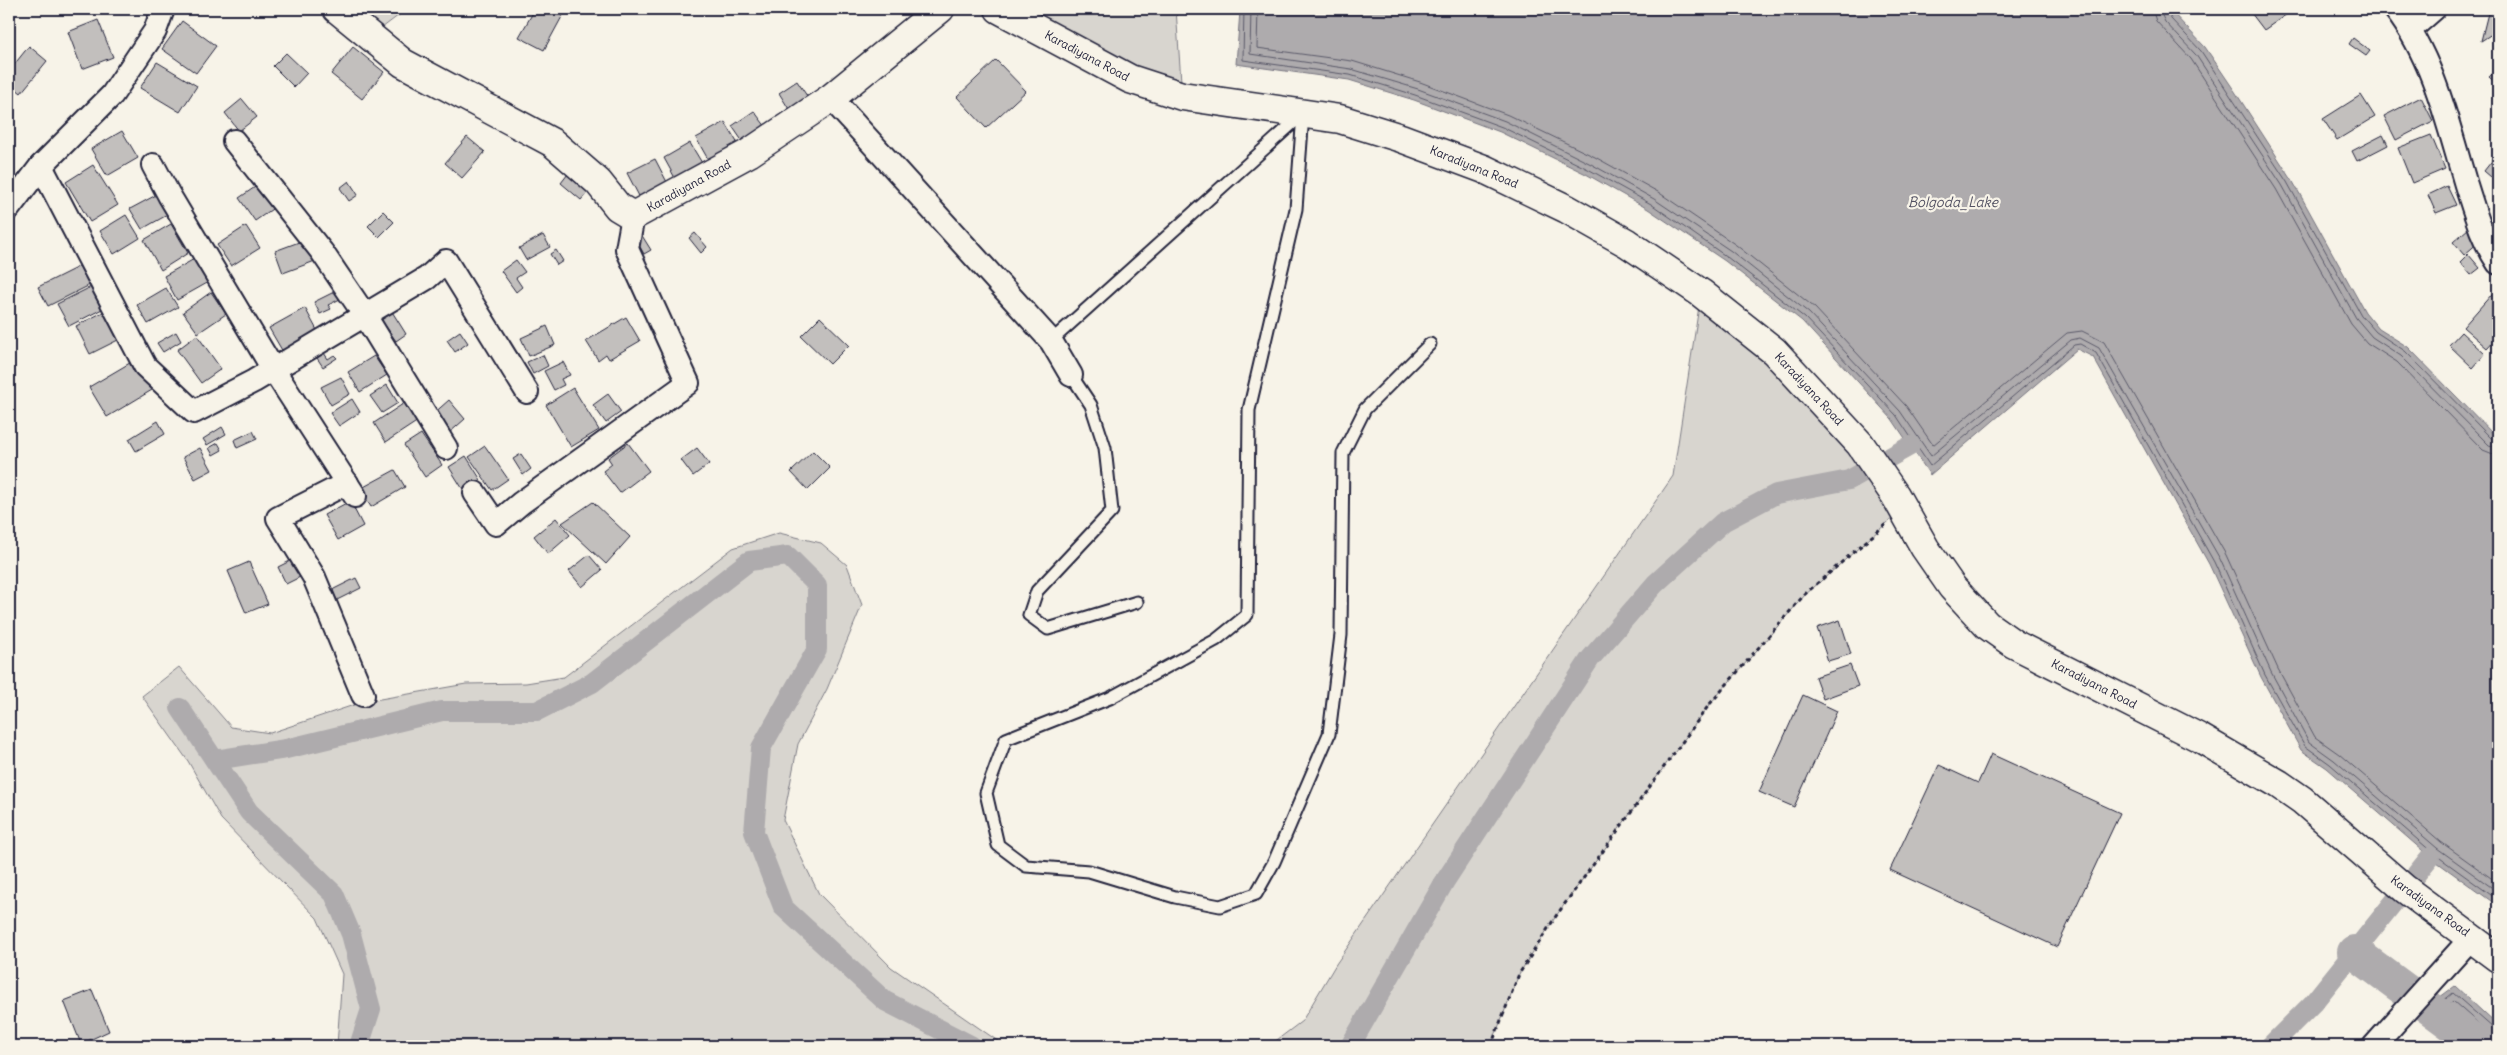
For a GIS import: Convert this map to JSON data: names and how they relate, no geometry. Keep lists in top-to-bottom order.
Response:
{
  "streets": {
    "street": ["Karadiyana Road"]
  },
  "water": ["Bolgoda_Lake"]
}
